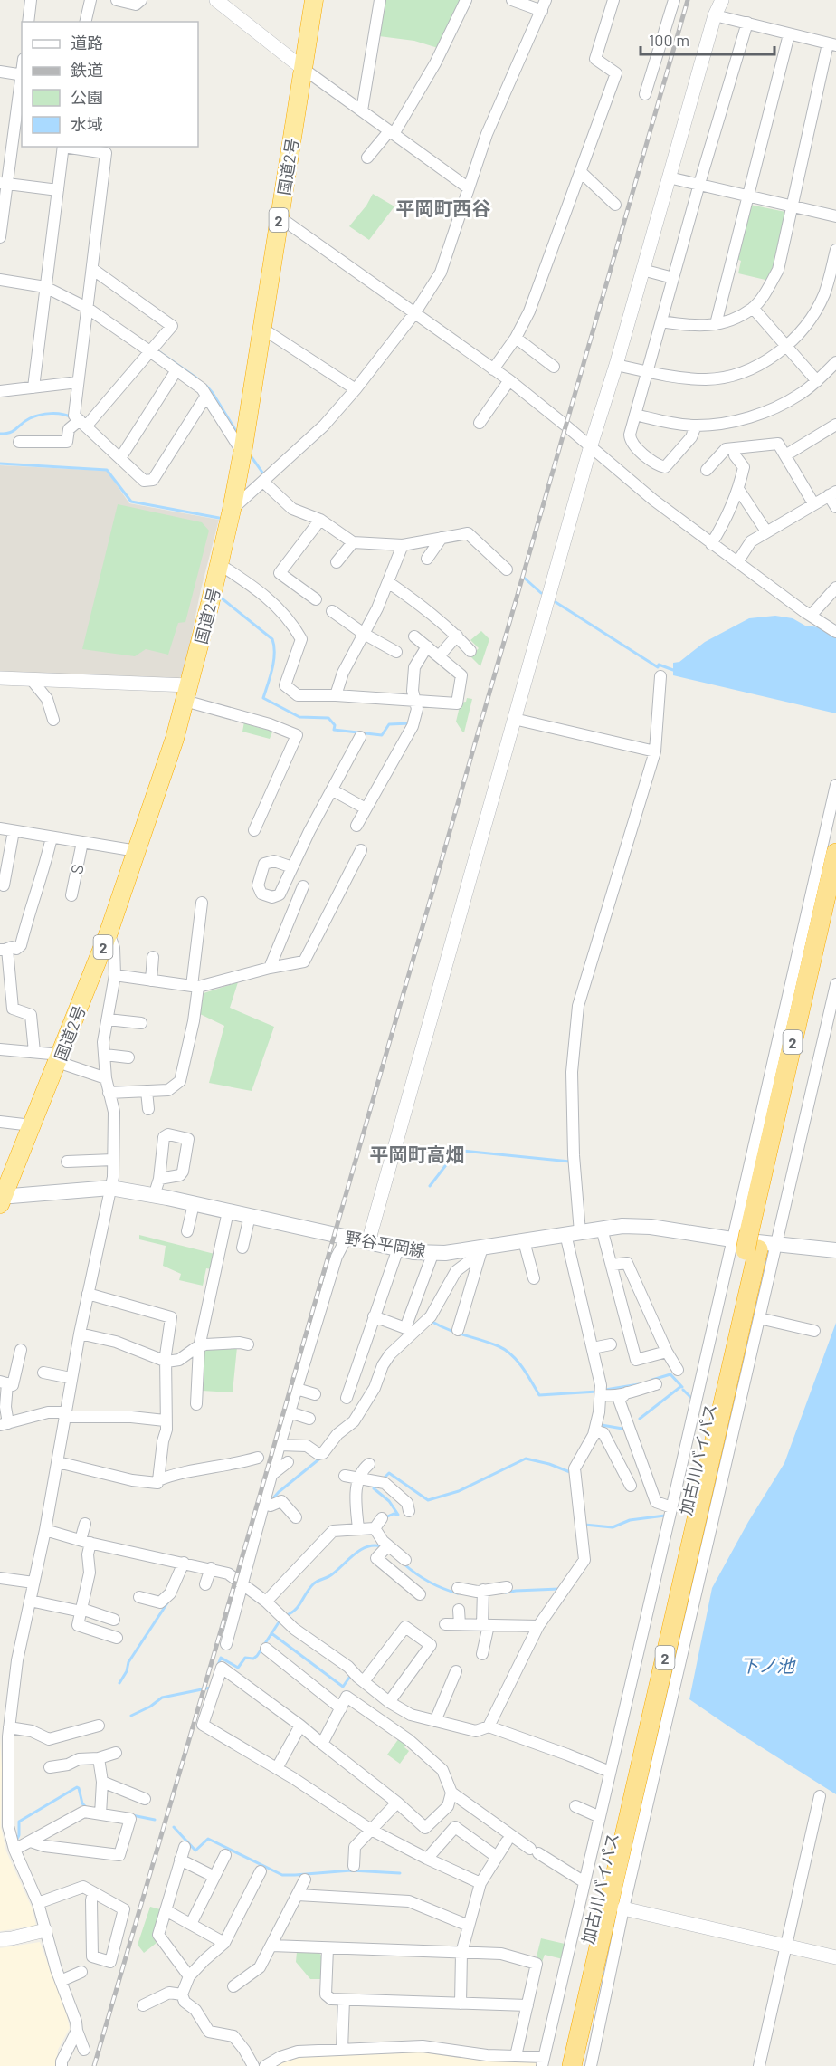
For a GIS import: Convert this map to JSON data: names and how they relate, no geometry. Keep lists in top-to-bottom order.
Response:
{
  "streets": {
    "highway": ["国道2号", "2", "加古川バイパス"],
    "main road": ["野谷平岡線"],
    "street": ["S"]
  },
  "crossings": [
    ["国道2号", "野谷平岡線"],
    ["野谷平岡線", "加古川バイパス"]
  ],
  "districts": ["平岡町西谷", "平岡町高畑"],
  "water": ["下ノ池"],
  "legend": [
    "道路",
    "鉄道",
    "公園",
    "水域"
  ],
  "scale_bar": "100 m"
}
